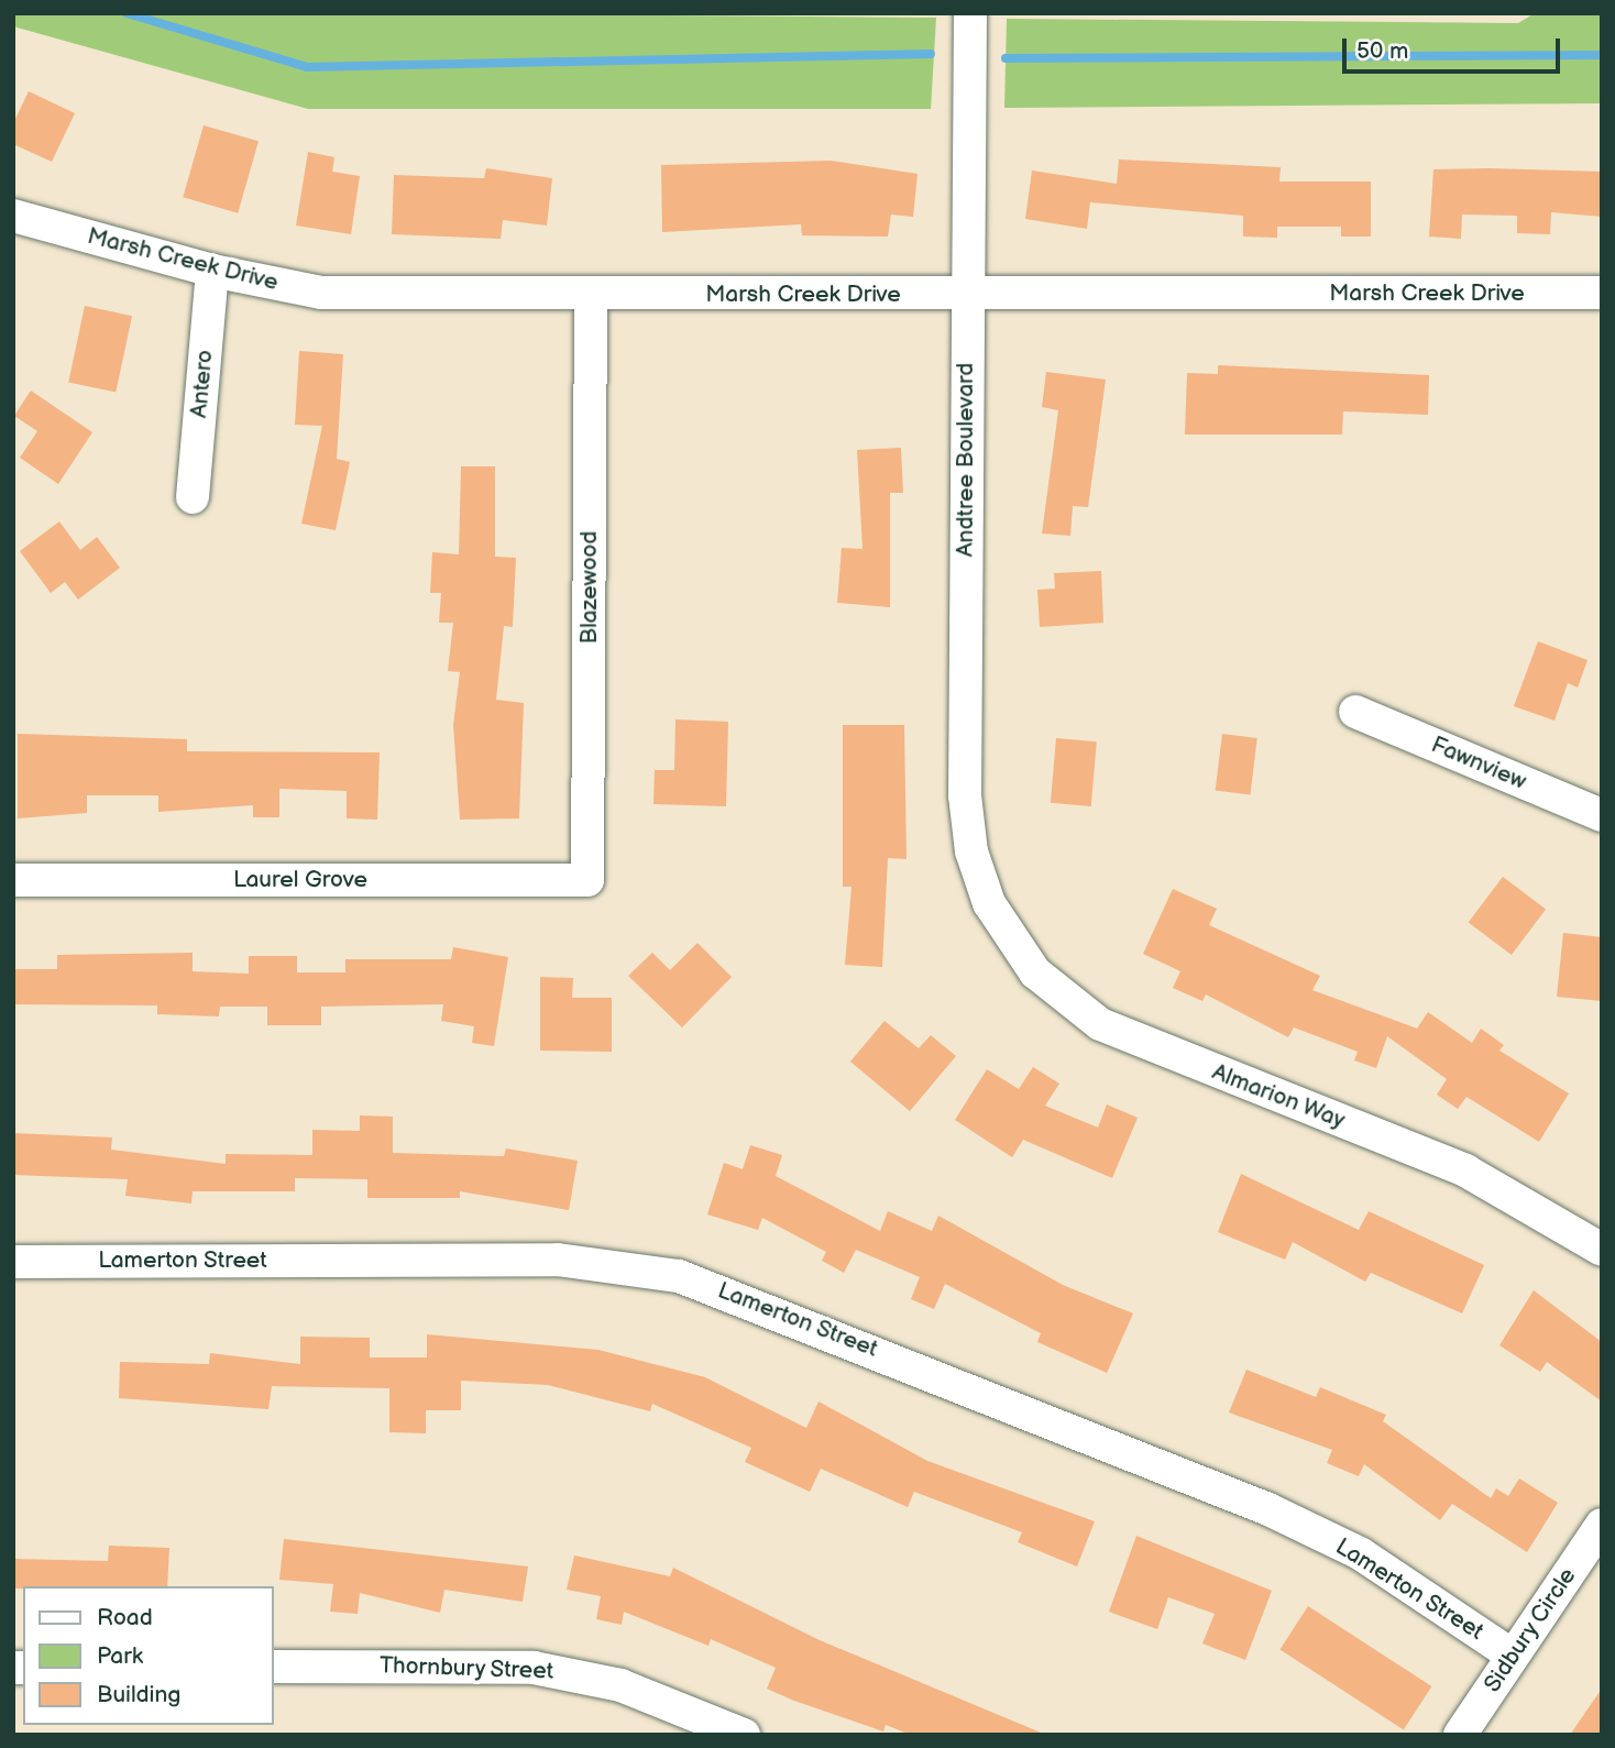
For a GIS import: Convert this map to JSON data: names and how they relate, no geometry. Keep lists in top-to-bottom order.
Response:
{
  "streets": {
    "street": [
      "Marsh Creek Drive",
      "Antero",
      "Andtree Boulevard",
      "Blazewood",
      "Fawnview",
      "Laurel Grove",
      "Almarion Way",
      "Lamerton Street",
      "Sidbury Circle",
      "Thornbury Street"
    ]
  },
  "crossings": [
    ["Marsh Creek Drive", "Antero"],
    ["Marsh Creek Drive", "Andtree Boulevard"],
    ["Marsh Creek Drive", "Blazewood"],
    ["Andtree Boulevard", "Almarion Way"],
    ["Blazewood", "Laurel Grove"],
    ["Lamerton Street", "Sidbury Circle"]
  ],
  "legend": ["Road", "Park", "Building"],
  "scale_bar": "50 m"
}
